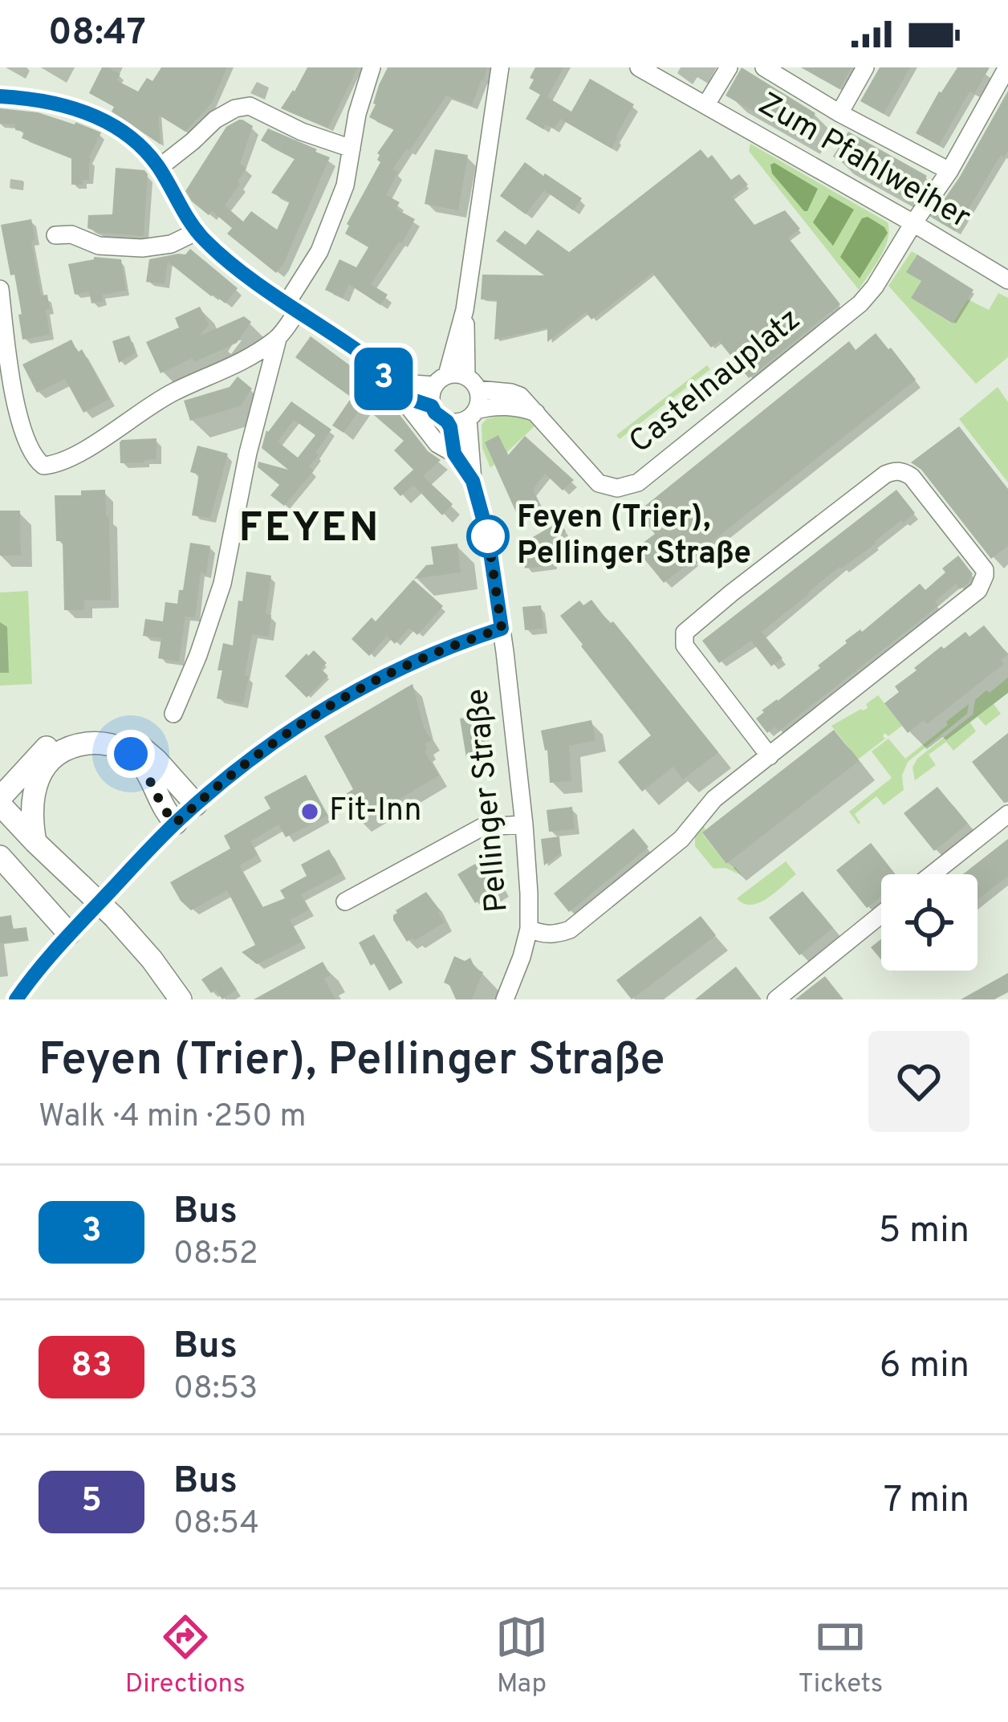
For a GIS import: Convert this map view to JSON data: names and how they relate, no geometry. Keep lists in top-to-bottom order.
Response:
{
  "streets": {
    "street": ["Zum Pfahlweiher", "Castelnauplatz", "Pellinger Straße"]
  },
  "crossings": [
    ["Zum Pfahlweiher", "Castelnauplatz"],
    ["Castelnauplatz", "Pellinger Straße"]
  ],
  "districts": ["FEYEN"],
  "places": ["Feyen (Trier), Pellinger Straße", "Fit-Inn"],
  "lines": ["bus line 3"],
  "page": {
    "status": "08:47",
    "on_map": "3",
    "heading": ["Feyen (Trier), Pellinger Straße", "Walk · 4 min · 250 m"],
    "list": [
      {
        "mark": "3",
        "name": "Bus",
        "note": "08:52",
        "value": "5 min"
      },
      {
        "mark": "83",
        "name": "Bus",
        "note": "08:53",
        "value": "6 min"
      },
      {
        "mark": "5",
        "name": "Bus",
        "note": "08:54",
        "value": "7 min"
      }
    ],
    "tabs": ["Directions", "Map", "Tickets"]
  }
}
